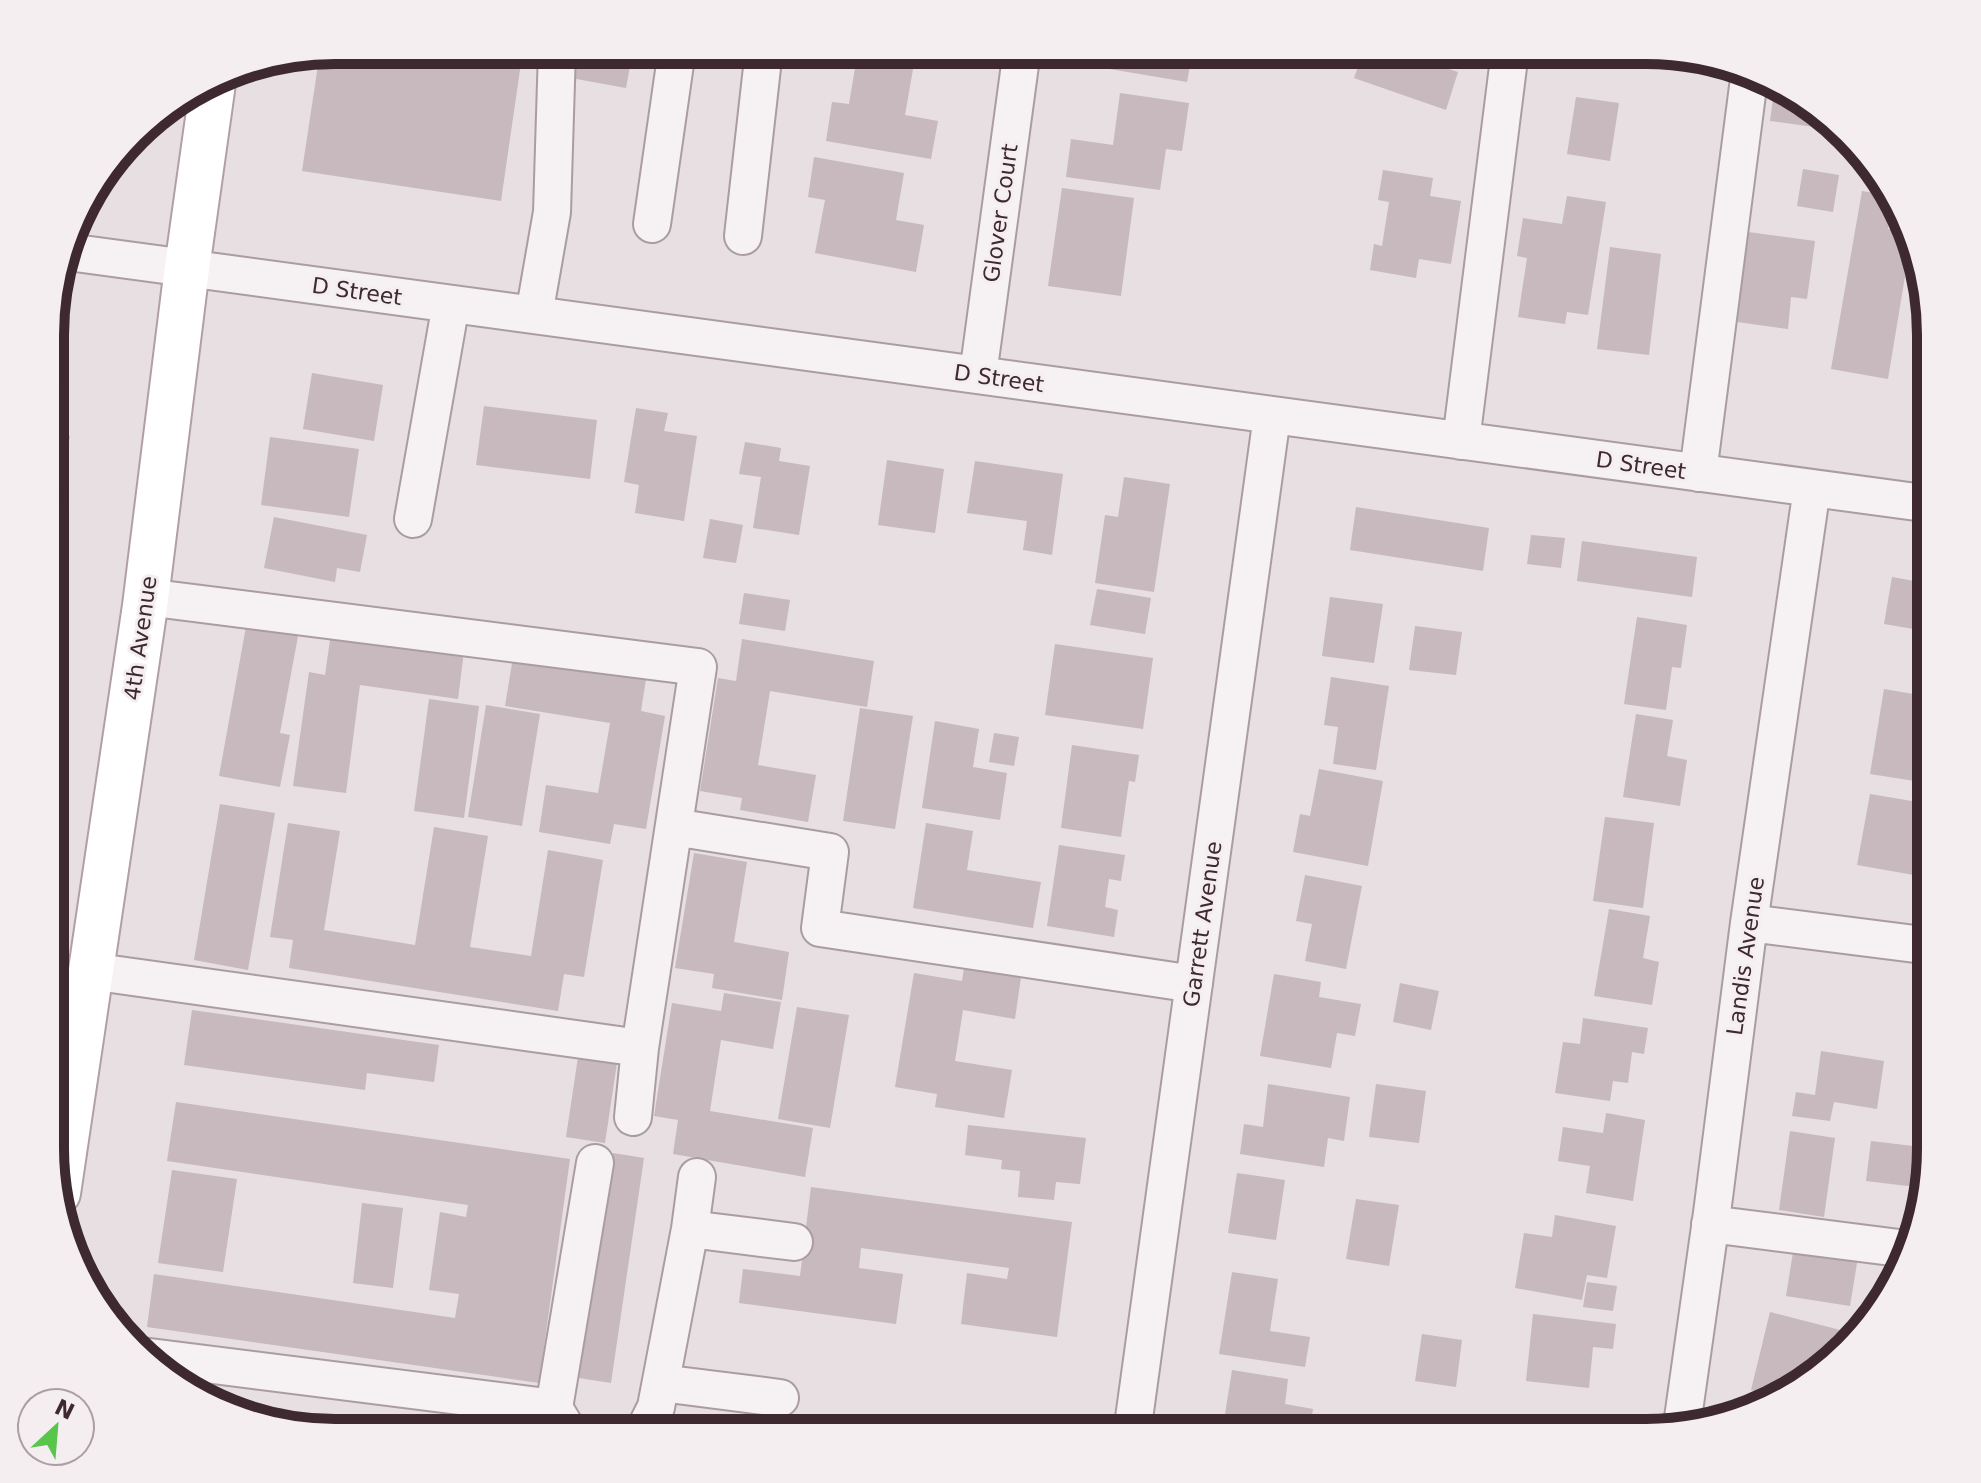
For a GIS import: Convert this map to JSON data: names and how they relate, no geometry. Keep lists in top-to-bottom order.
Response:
{
  "streets": {
    "main road": ["4th Avenue"],
    "street": [
      "Glover Court",
      "D Street",
      "Garrett Avenue",
      "Landis Avenue"
    ]
  },
  "crossings": [
    ["Glover Court", "D Street"],
    ["D Street", "4th Avenue"],
    ["D Street", "Garrett Avenue"],
    ["D Street", "Landis Avenue"]
  ],
  "north": "top right"
}
